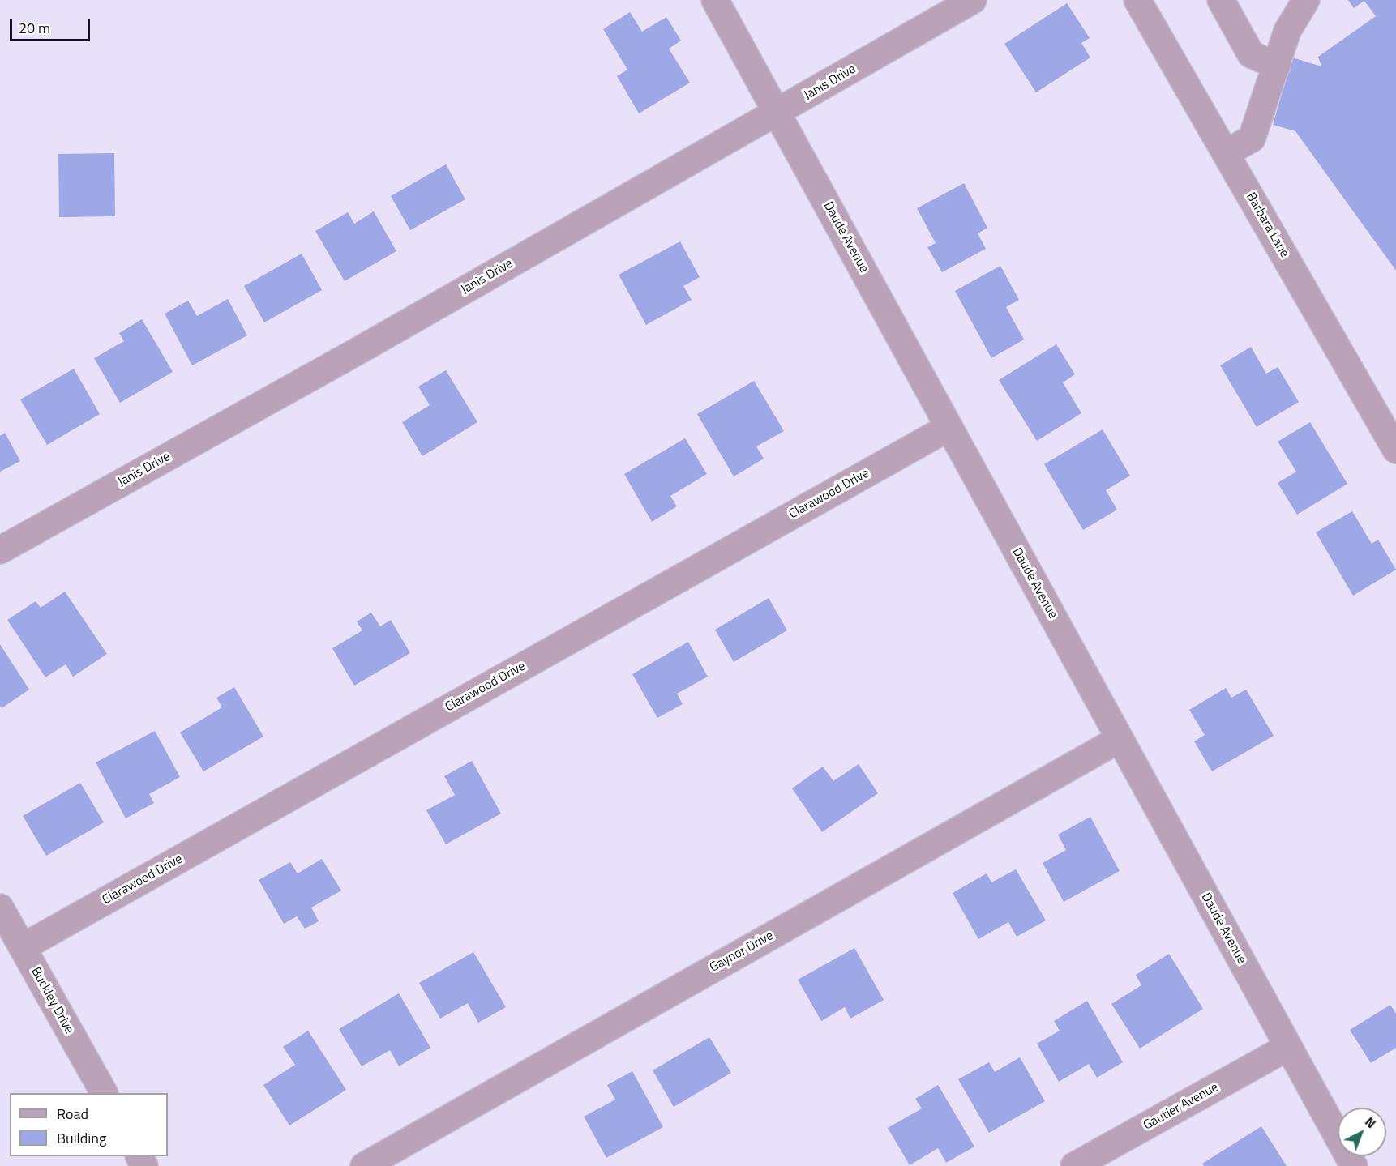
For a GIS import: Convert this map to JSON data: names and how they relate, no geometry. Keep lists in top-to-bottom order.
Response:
{
  "streets": {
    "street": [
      "Janis Drive",
      "Barbara Lane",
      "Daude Avenue",
      "Clarawood Drive",
      "Gaynor Drive",
      "Buckley Drive",
      "Gautier Avenue"
    ]
  },
  "crossings": [
    ["Janis Drive", "Daude Avenue"],
    ["Daude Avenue", "Clarawood Drive"],
    ["Daude Avenue", "Gaynor Drive"],
    ["Daude Avenue", "Gautier Avenue"],
    ["Clarawood Drive", "Buckley Drive"]
  ],
  "legend": ["Road", "Building"],
  "scale_bar": "20 m",
  "north": "top right"
}
